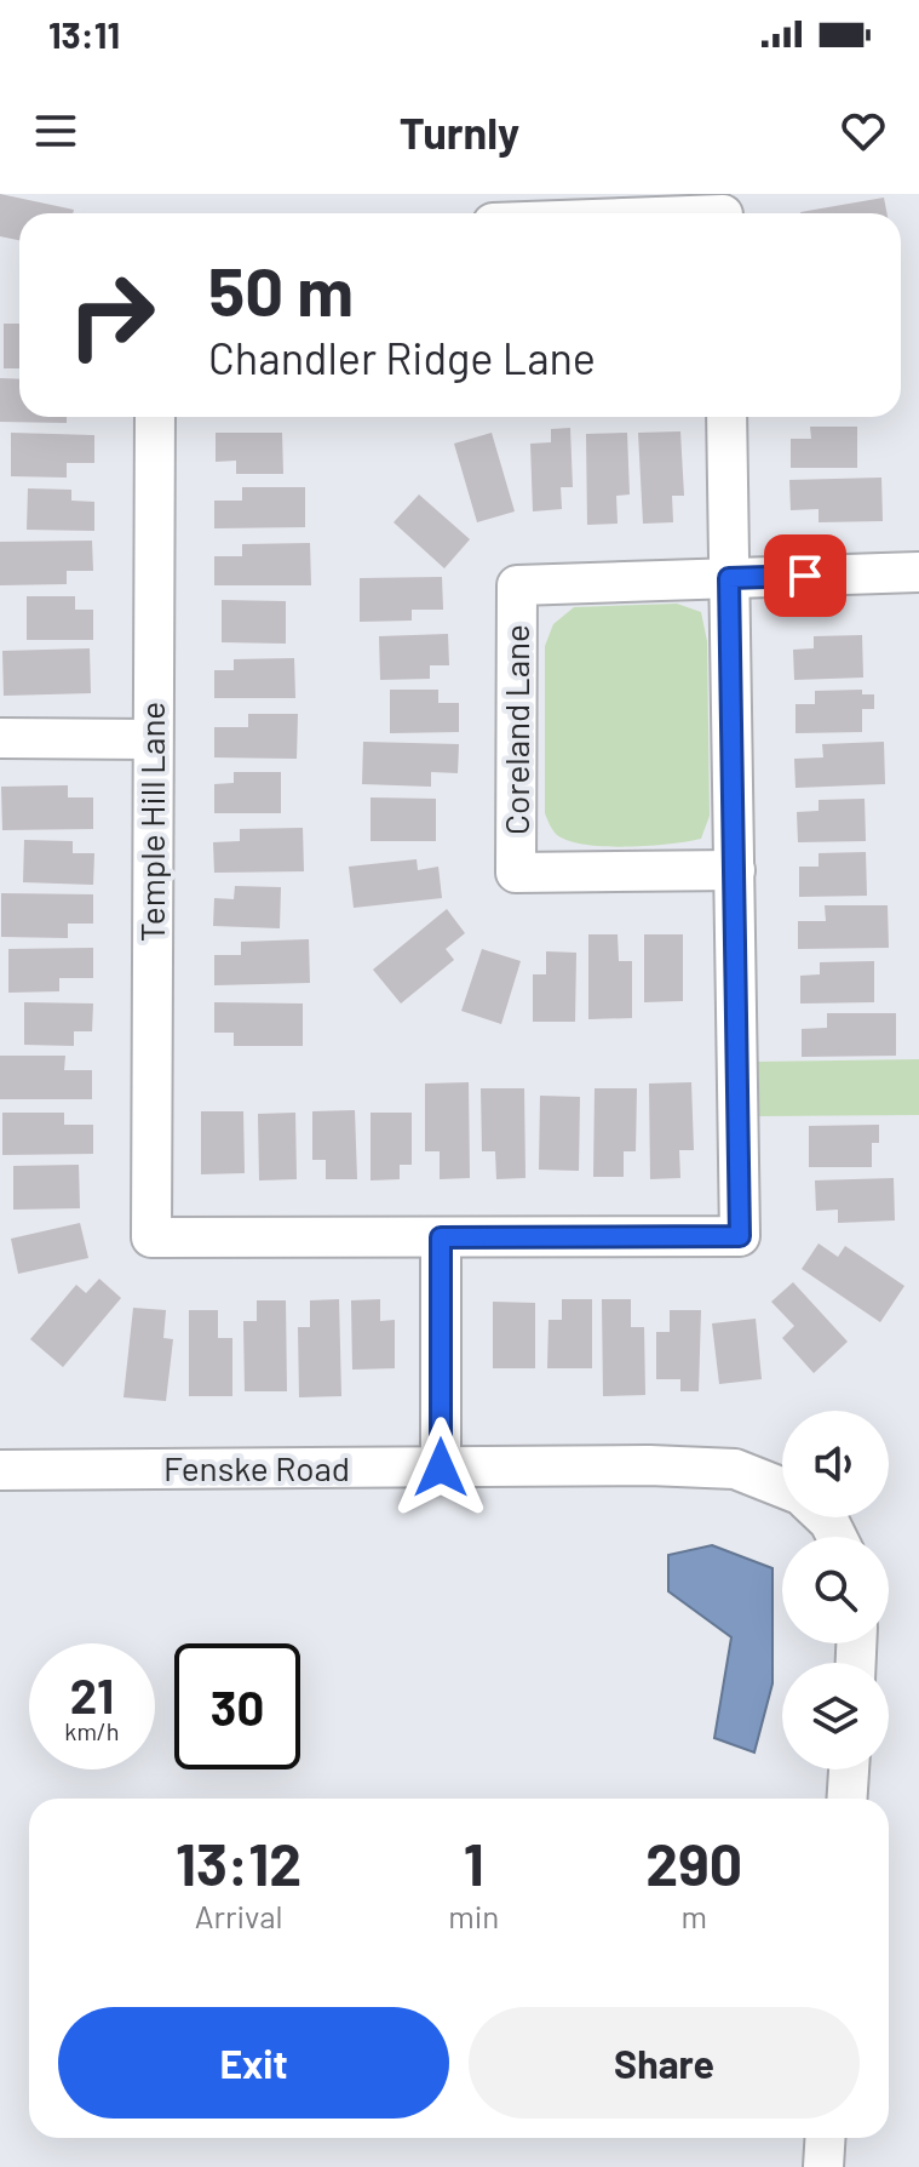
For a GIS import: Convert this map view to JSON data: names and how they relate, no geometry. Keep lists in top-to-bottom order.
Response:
{
  "streets": {
    "street": ["Coreland Lane", "Temple Hill Lane", "Fenske Road"]
  },
  "page": {
    "status": "13:11",
    "header": "Turnly",
    "turn": ["50 m", "Chandler Ridge Lane"],
    "speed": "21 km/h",
    "limit": "30",
    "eta": [
      "13:12",
      "Arrival",
      "1",
      "min",
      "290",
      "m"
    ],
    "buttons": ["Exit", "Share"]
  }
}
